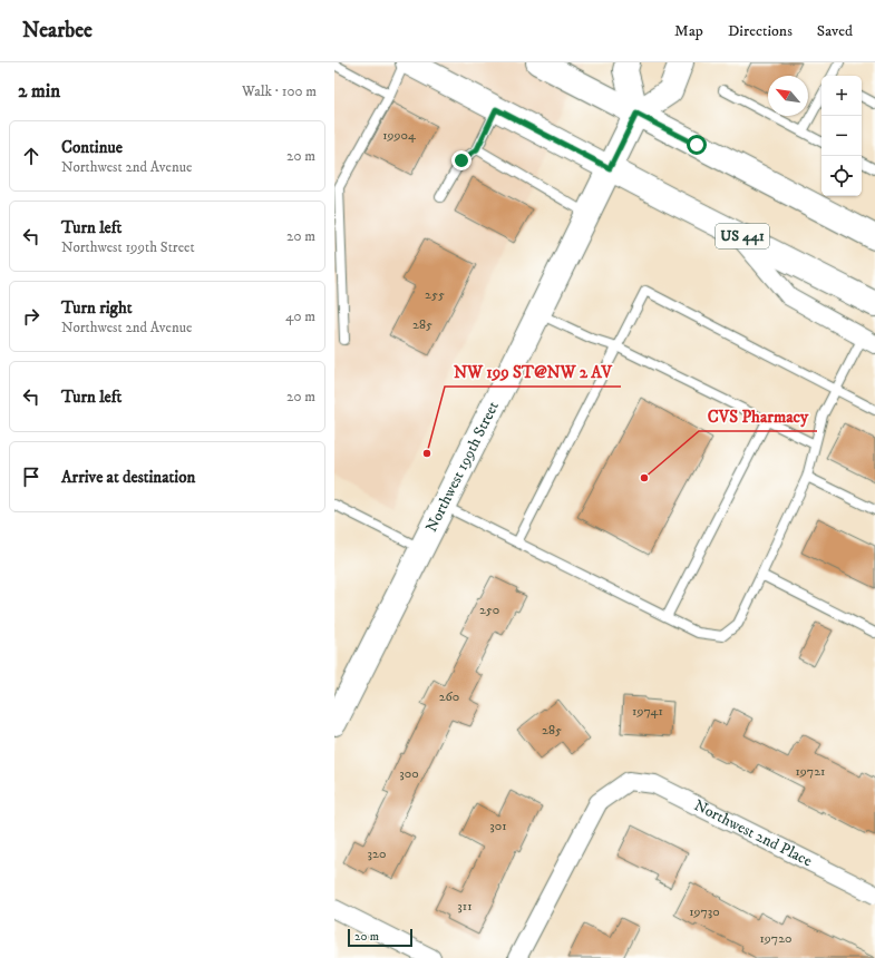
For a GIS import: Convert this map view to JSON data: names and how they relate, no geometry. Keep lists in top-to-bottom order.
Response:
{
  "streets": {
    "main road": ["US 441", "Northwest 199th Street"],
    "street": ["Northwest 2nd Place"]
  },
  "crossings": [
    ["US 441", "Northwest 199th Street"]
  ],
  "places": ["NW 199 ST@NW 2 AV", "CVS Pharmacy"],
  "house_numbers": [
    "19904",
    "255",
    "285",
    "250",
    "260",
    "19741",
    "285",
    "19721",
    "300",
    "301",
    "320",
    "311",
    "19730",
    "19720"
  ],
  "scale_bar": "20 m",
  "north": "top left",
  "page": {
    "header": "Nearbee",
    "nav": ["Map", "Directions", "Saved"],
    "heading": ["2 min", "Walk · 100 m"],
    "map_buttons": ["+", "−"],
    "list": [
      ["Continue", "Northwest 2nd Avenue", "20 m"],
      ["Turn left", "Northwest 199th Street", "20 m"],
      ["Turn right", "Northwest 2nd Avenue", "40 m"],
      ["Turn left", "20 m"],
      "Arrive at destination"
    ],
    "scale": "20 m"
  }
}
